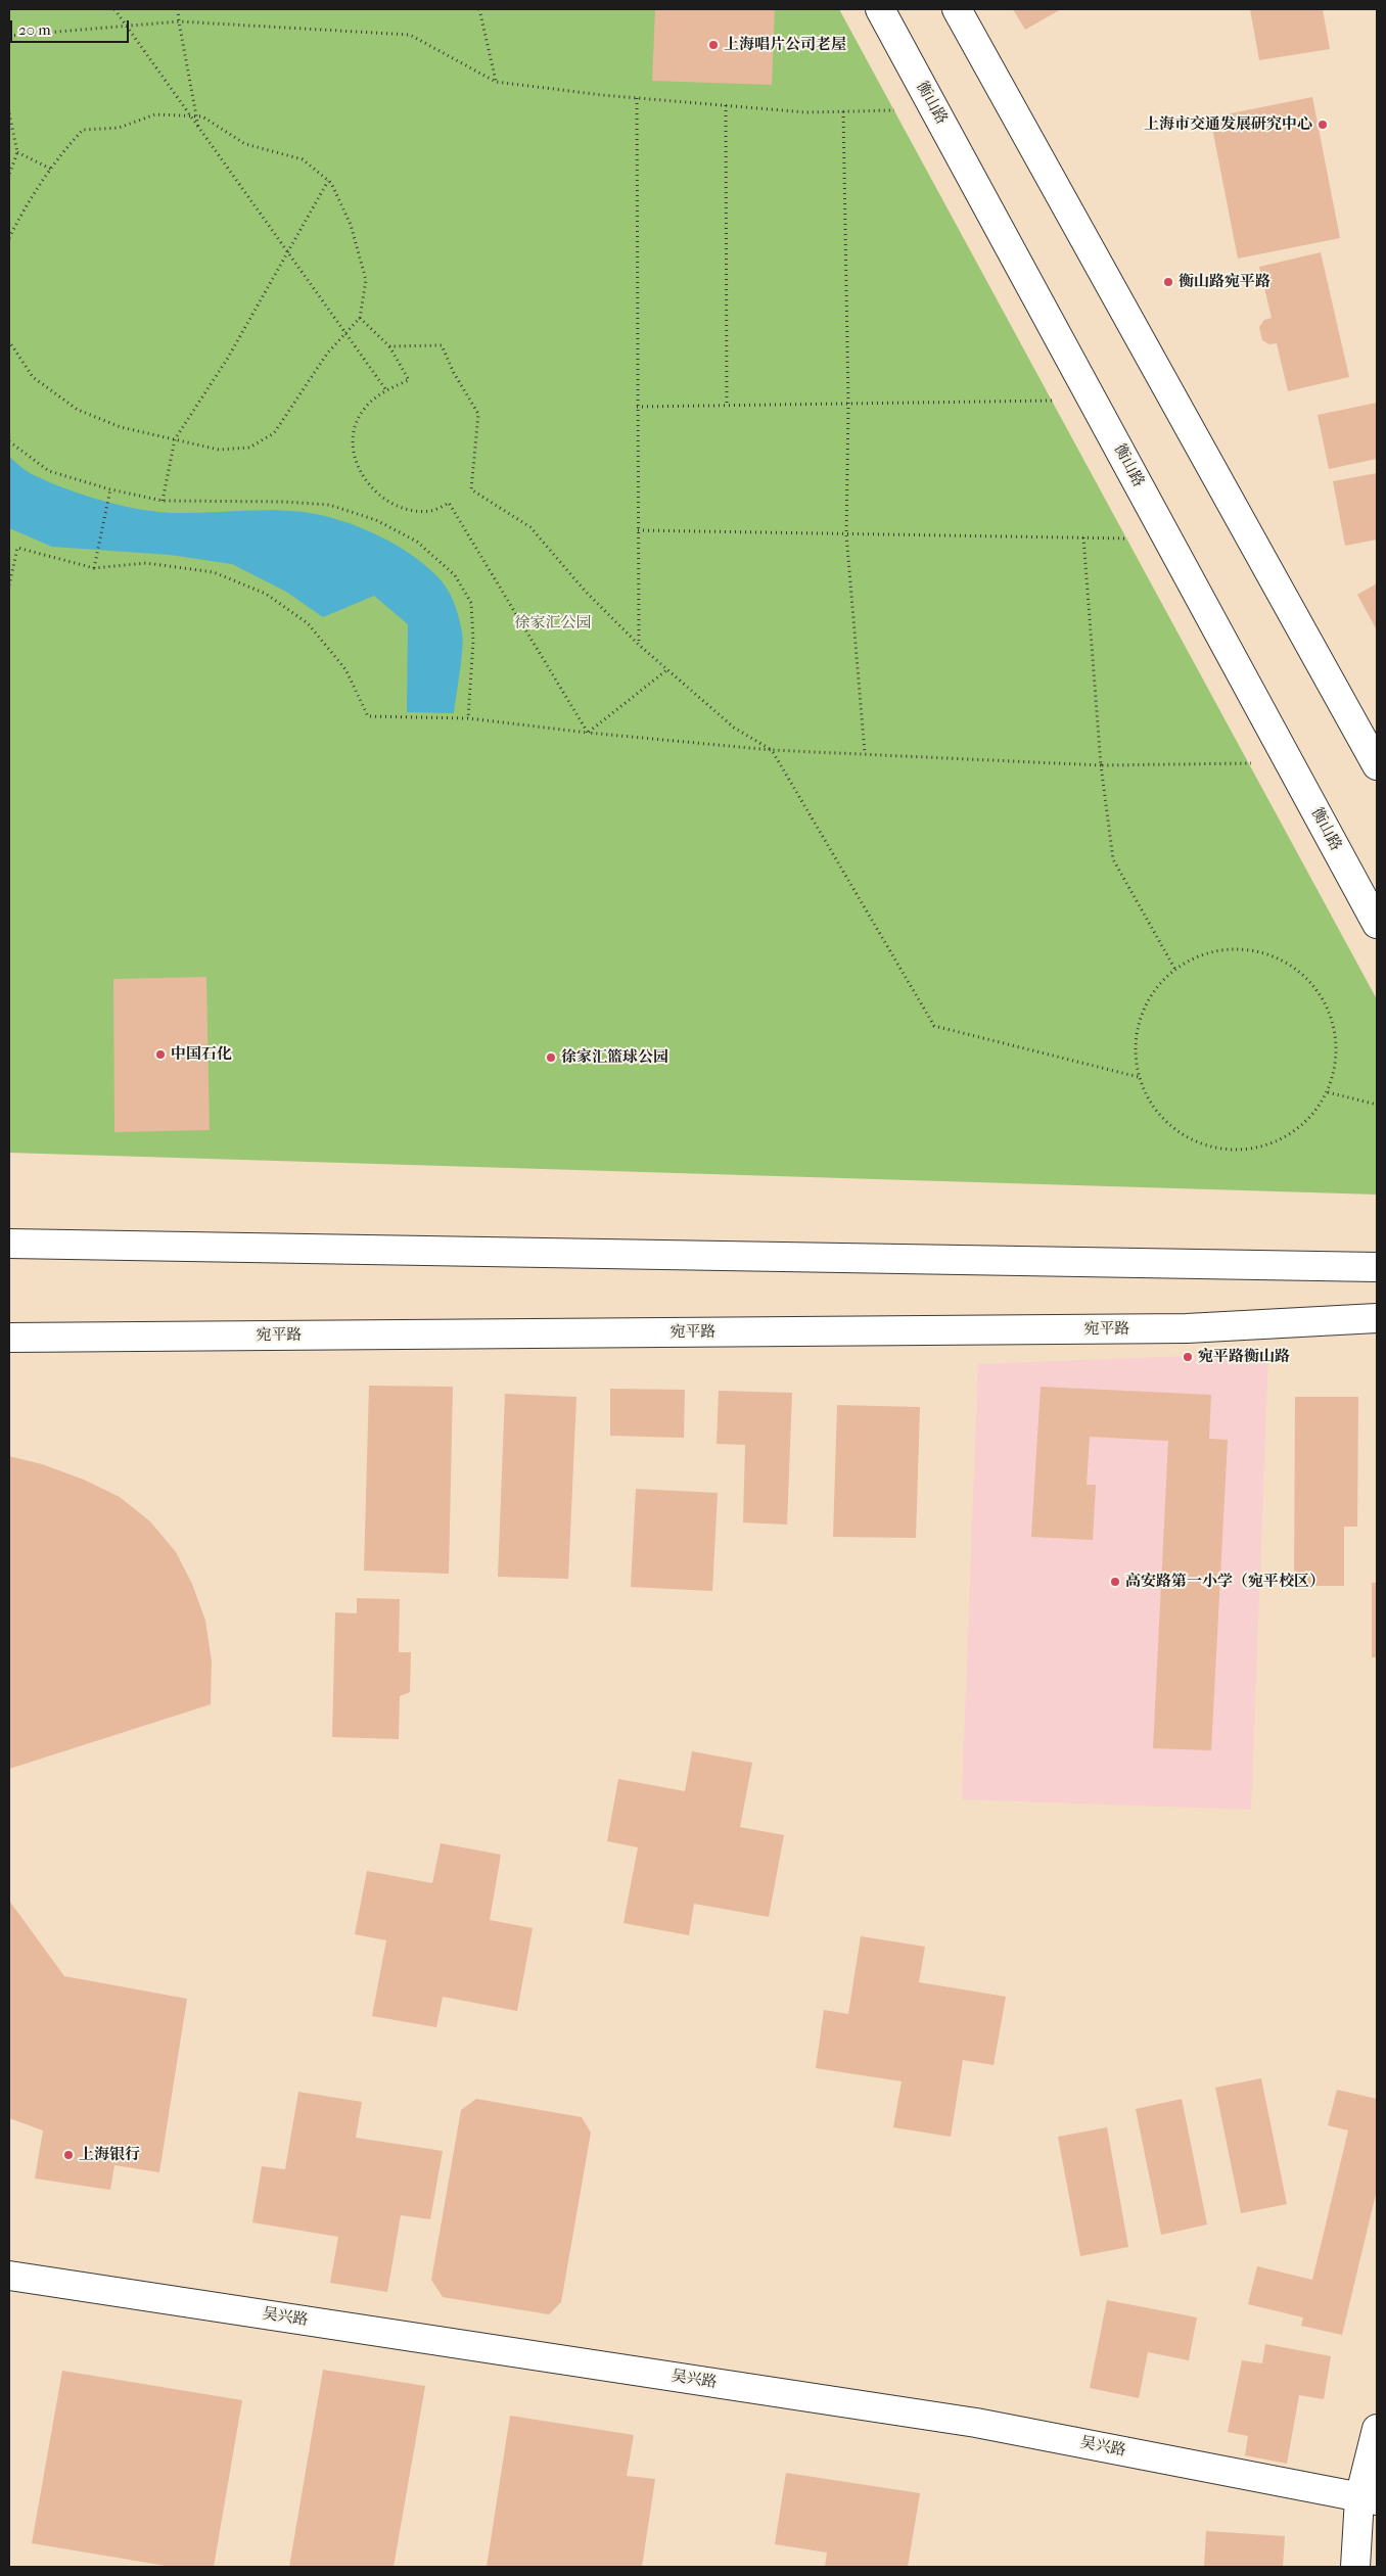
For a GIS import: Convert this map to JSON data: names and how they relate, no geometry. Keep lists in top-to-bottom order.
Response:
{
  "streets": {
    "main road": ["衡山路", "宛平路", "吴兴路"]
  },
  "parks": ["徐家汇公园"],
  "places": [
    "上海唱片公司老屋",
    "上海市交通发展研究中心",
    "衡山路宛平路",
    "中国石化",
    "徐家汇篮球公园",
    "宛平路衡山路",
    "高安路第一小学（宛平校区）",
    "上海银行"
  ],
  "scale_bar": "20 m"
}
